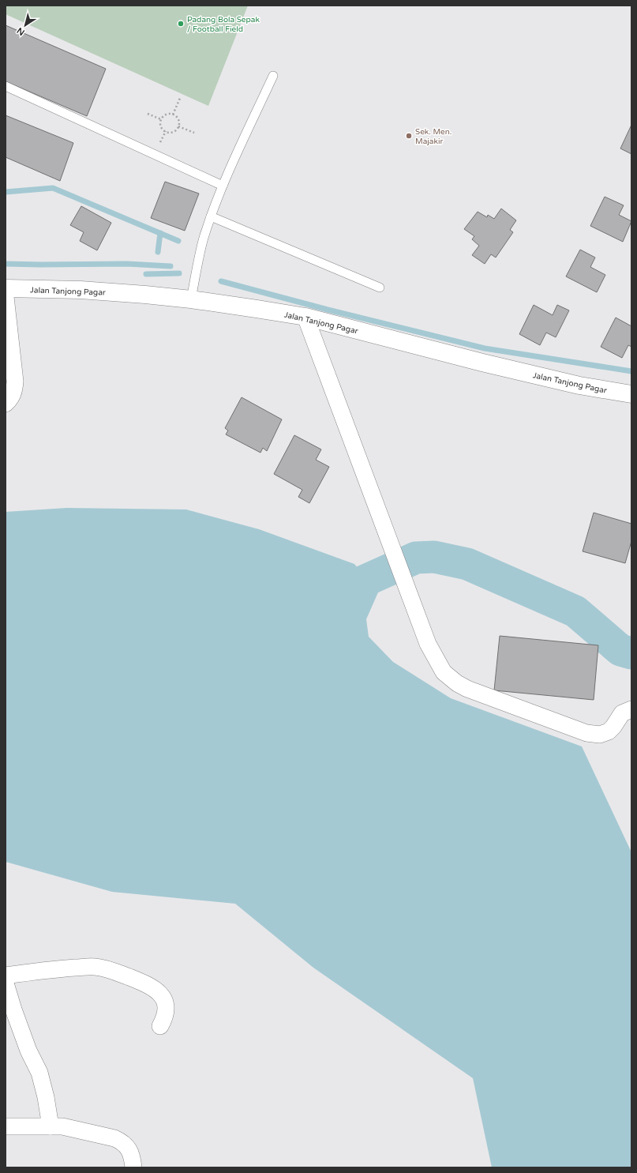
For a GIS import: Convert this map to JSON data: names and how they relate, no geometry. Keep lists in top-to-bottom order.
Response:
{
  "streets": {
    "main road": ["Jalan Tanjong Pagar"]
  },
  "places": ["Padang Bola Sepak / Football Field", "Sek. Men. Majakir"],
  "north": "bottom left"
}
